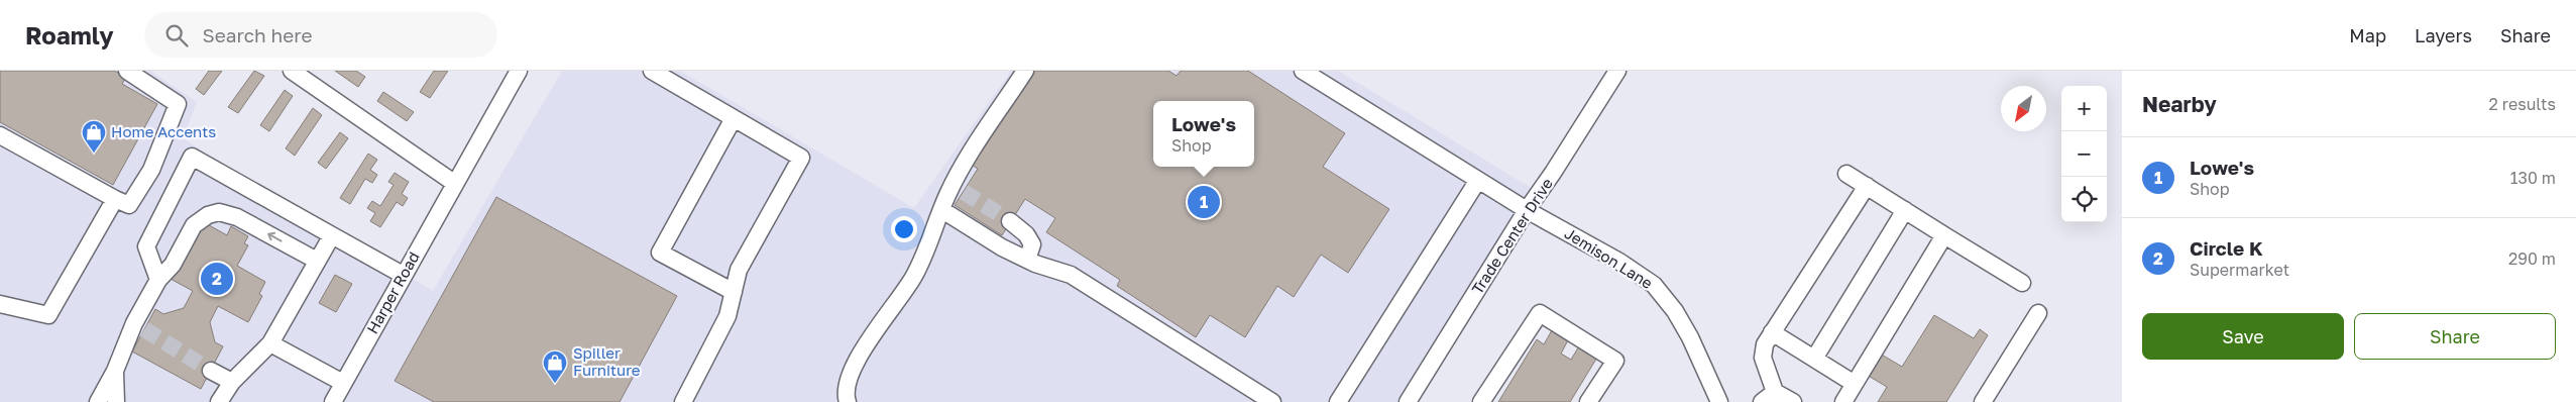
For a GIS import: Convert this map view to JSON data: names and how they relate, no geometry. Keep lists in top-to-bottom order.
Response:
{
  "streets": {
    "street": ["Trade Center Drive", "Jemison Lane", "Harper Road"]
  },
  "crossings": [
    ["Trade Center Drive", "Jemison Lane"]
  ],
  "places": {
    "shop": ["Home Accents", "Spiller Furniture"]
  },
  "north": "bottom left",
  "page": {
    "header": "Roamly",
    "search": "Search here",
    "nav": ["Map", "Layers", "Share"],
    "heading": ["Nearby", "2 results"],
    "map_buttons": ["+", "−"],
    "popup": ["Lowe's", "Shop"],
    "list": [
      {
        "mark": "1",
        "name": "Lowe's",
        "note": "Shop",
        "value": "130 m"
      },
      {
        "mark": "2",
        "name": "Circle K",
        "note": "Supermarket",
        "value": "290 m"
      }
    ],
    "pins": ["1", "2"],
    "buttons": ["Save", "Share"]
  }
}
